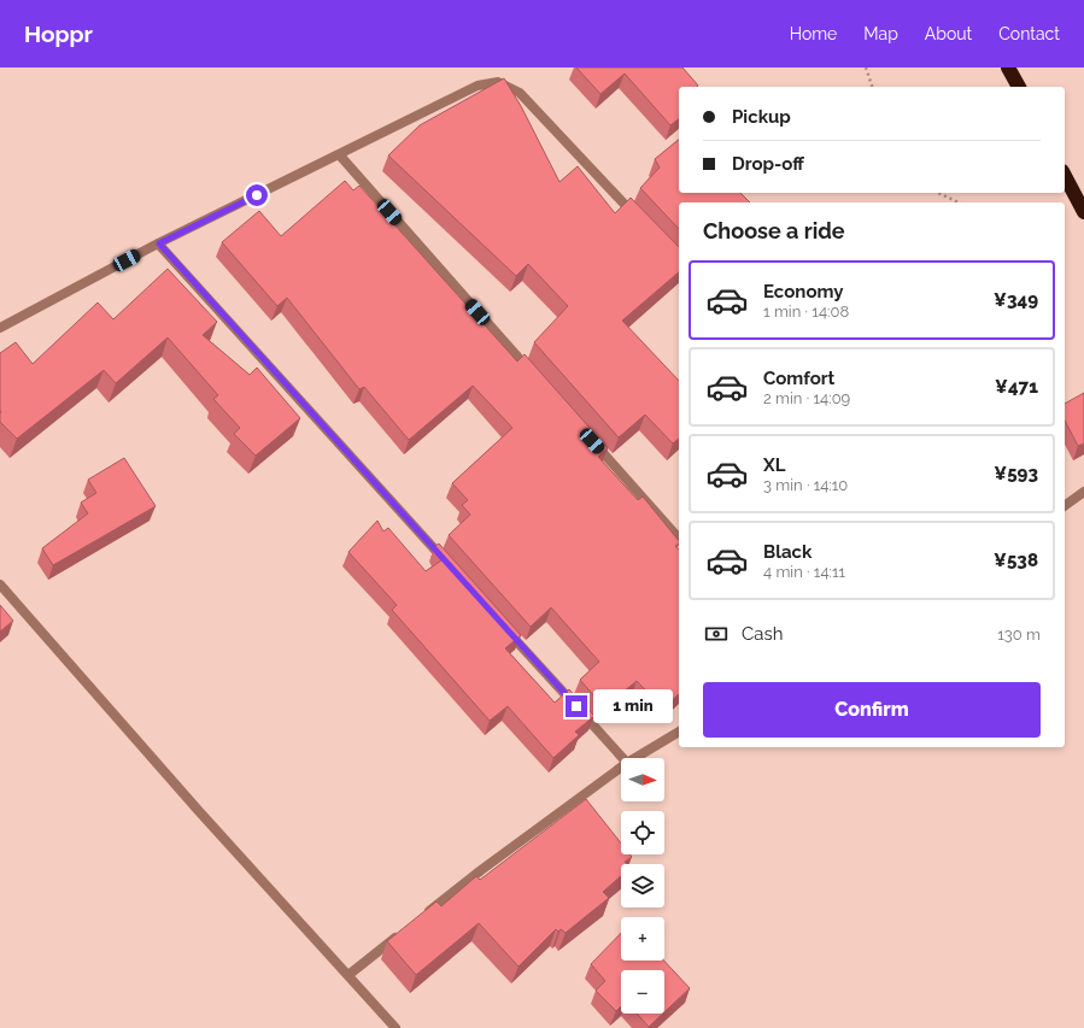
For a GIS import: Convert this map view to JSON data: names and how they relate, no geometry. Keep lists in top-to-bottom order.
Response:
{
  "north": "right",
  "page": {
    "header": "Hoppr",
    "nav": [
      "Home",
      "Map",
      "About",
      "Contact"
    ],
    "banner": ["Pickup", "Drop-off"],
    "heading": "Choose a ride",
    "list": [
      {
        "name": "Economy",
        "note": "1 min · 14:08",
        "value": "¥349"
      },
      {
        "name": "Comfort",
        "note": "2 min · 14:09",
        "value": "¥471"
      },
      {
        "name": "XL",
        "note": "3 min · 14:10",
        "value": "¥593"
      },
      {
        "name": "Black",
        "note": "4 min · 14:11",
        "value": "¥538"
      }
    ],
    "pay": ["Cash", "130 m"],
    "buttons": "Confirm",
    "bubble": "1 min",
    "map_buttons": ["+", "−"]
  }
}
